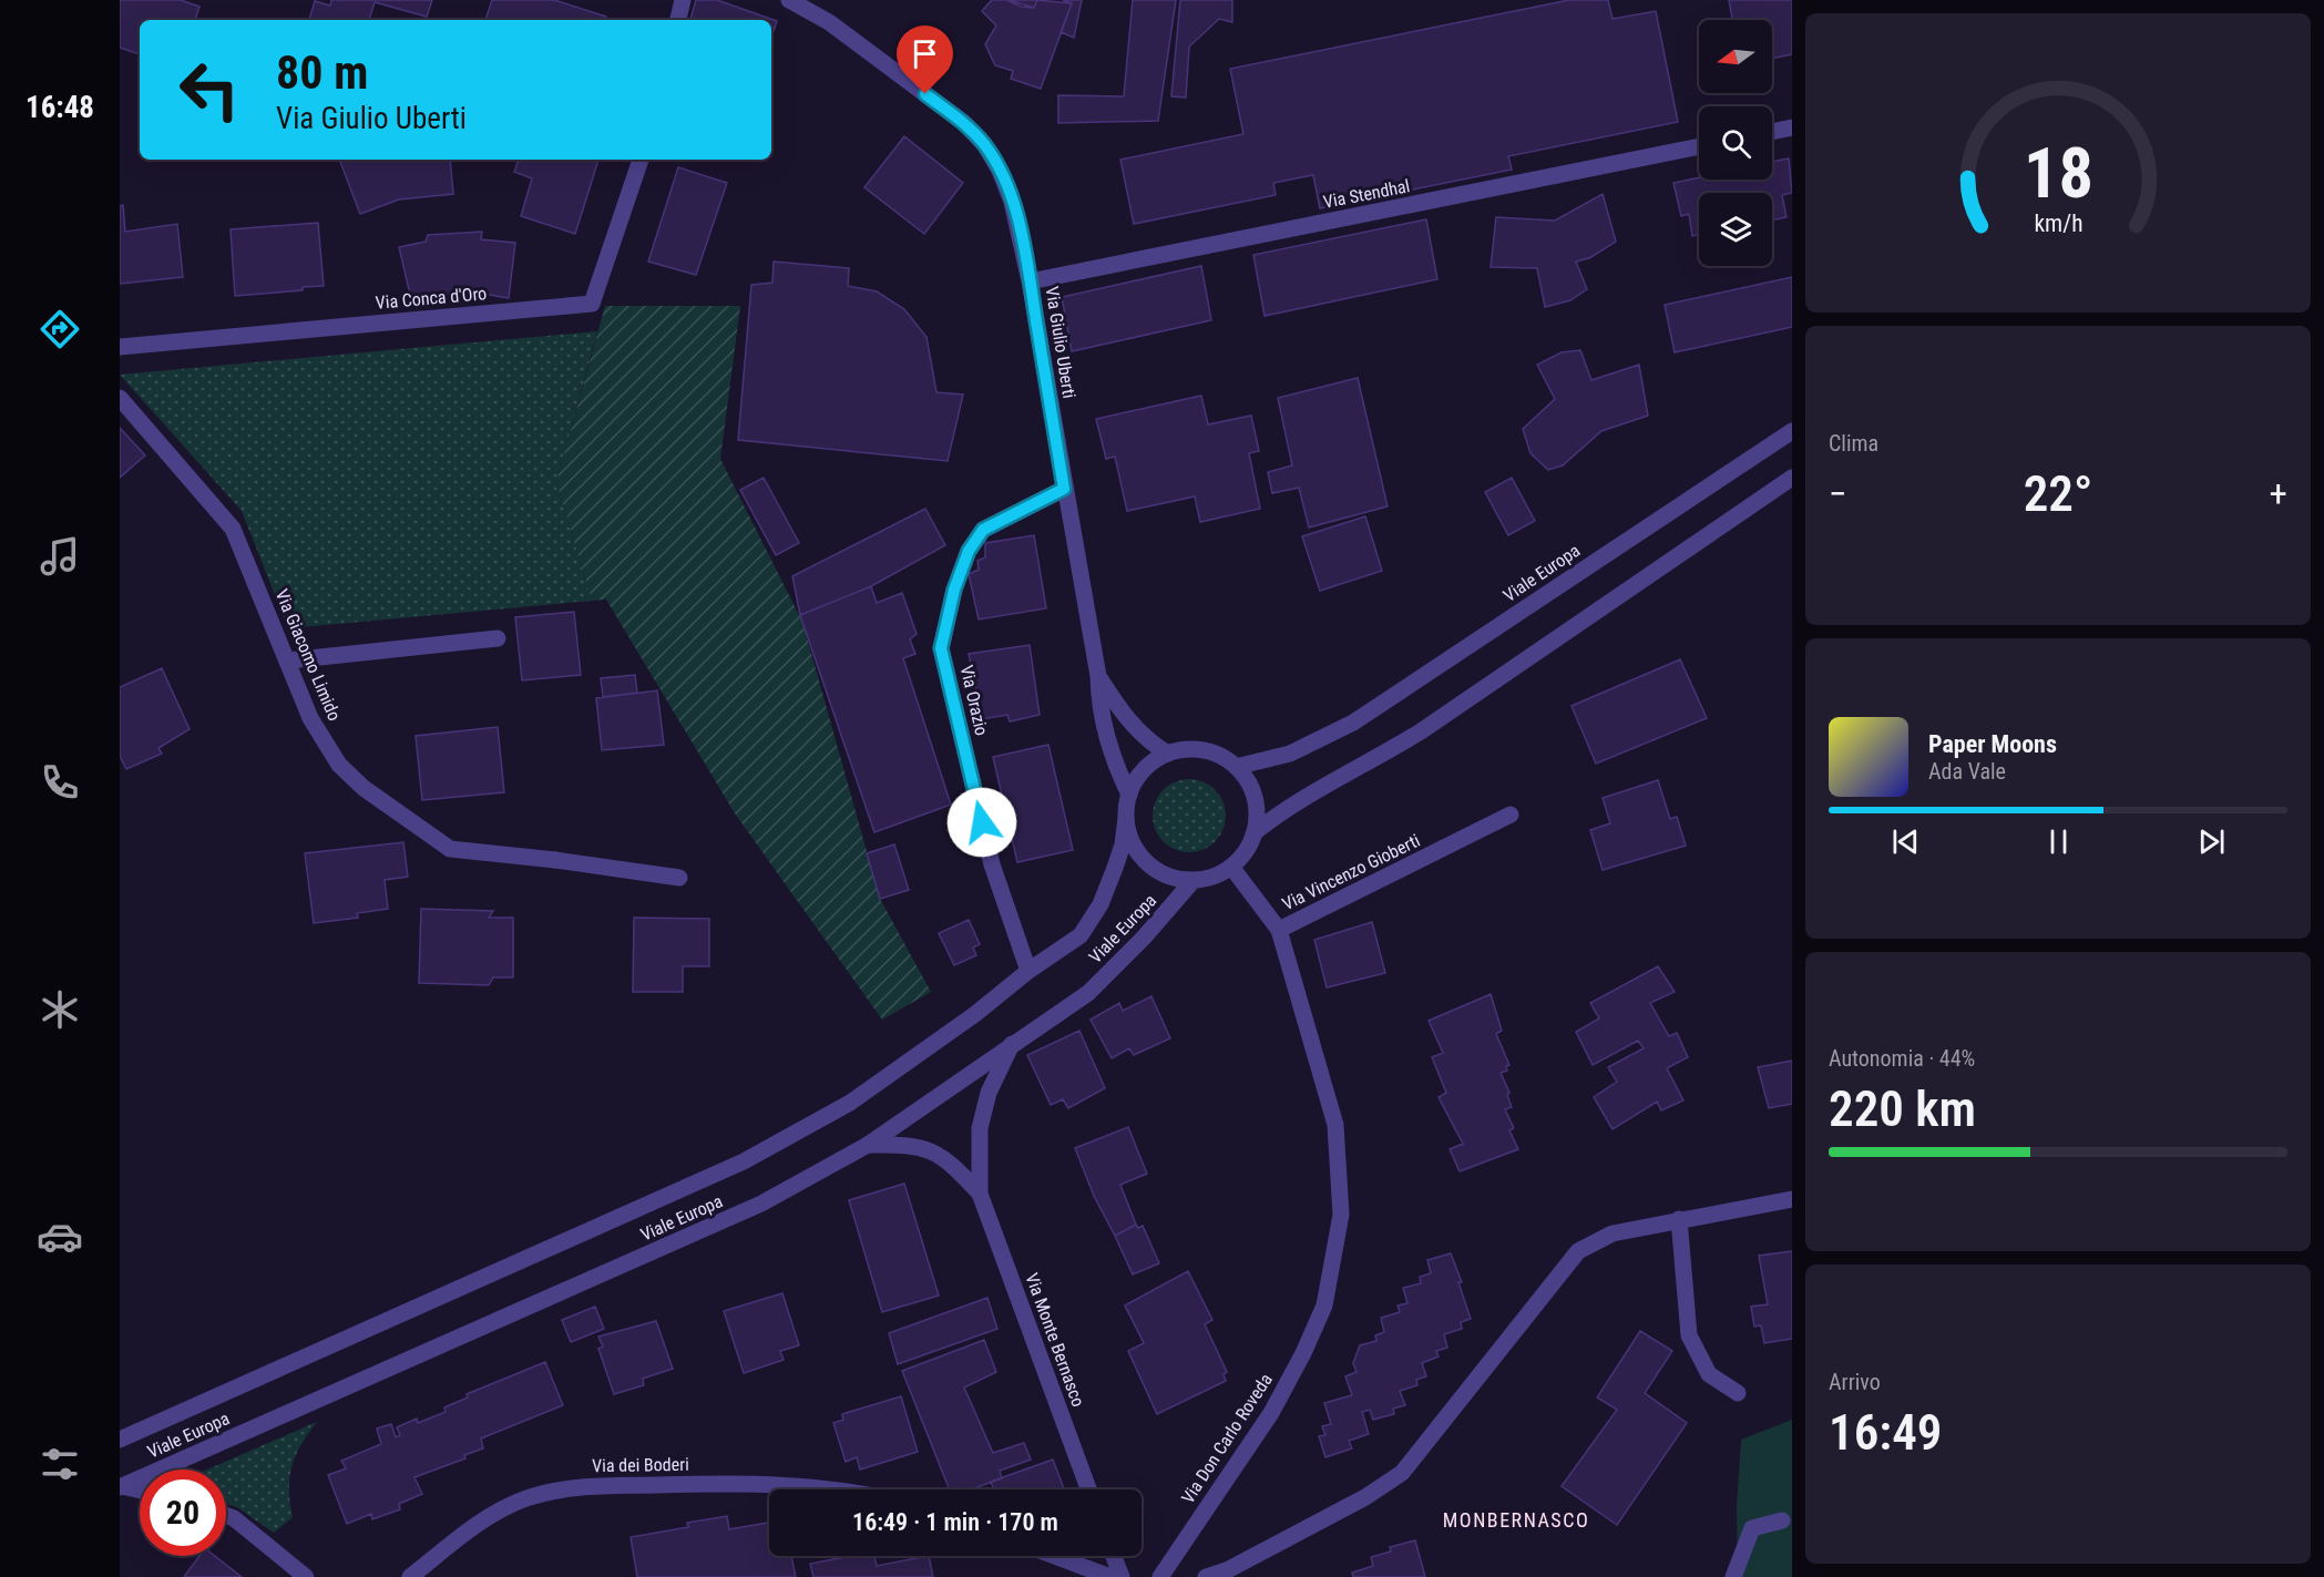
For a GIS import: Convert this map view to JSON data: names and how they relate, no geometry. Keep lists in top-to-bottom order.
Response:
{
  "streets": {
    "street": [
      "Via Stendhal",
      "Via Conca d'Oro",
      "Via Giulio Uberti",
      "Viale Europa",
      "Via Giacomo Limido",
      "Via Orazio",
      "Via Vincenzo Gioberti",
      "Via Monte Bernasco",
      "Via Don Carlo Roveda",
      "Via dei Boderi"
    ]
  },
  "crossings": [
    ["Via Stendhal", "Via Giulio Uberti"],
    ["Via Giulio Uberti", "Viale Europa"],
    ["Via Giulio Uberti", "Via Orazio"],
    ["Via Giulio Uberti", "Via Vincenzo Gioberti"],
    ["Viale Europa", "Via Orazio"],
    ["Viale Europa", "Via Vincenzo Gioberti"],
    ["Viale Europa", "Via Monte Bernasco"],
    ["Via Vincenzo Gioberti", "Via Don Carlo Roveda"]
  ],
  "districts": ["MONBERNASCO"],
  "north": "left",
  "page": {
    "tabs": "16:48",
    "turn": ["80 m", "Via Giulio Uberti"],
    "tile": [
      "Clima",
      ["Autonomia · 44%", "220 km"],
      ["Arrivo", "16:49"]
    ],
    "heat": ["−", "22°", "+"],
    "song": ["Paper Moons", "Ada Vale"],
    "limit": "20",
    "trip": "16:49 · 1 min · 170 m",
    "gauge": ["18", "km/h"]
  }
}
